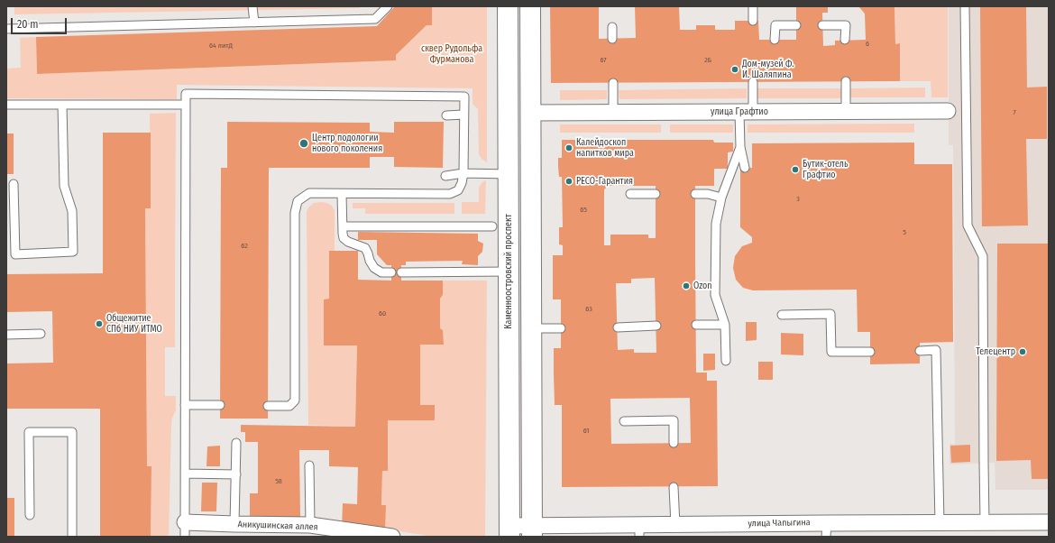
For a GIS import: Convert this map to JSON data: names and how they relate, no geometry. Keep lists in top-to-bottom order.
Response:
{
  "streets": {
    "main road": ["Каменноостровский проспект"],
    "street": ["улица Графтио", "улица Чапыгина", "Аникушинская аллея"]
  },
  "crossings": [
    ["Каменноостровский проспект", "улица Чапыгина"]
  ],
  "parks": ["сквер Рудольфа Фурманова"],
  "places": [
    "Дом-музей Ф. И. Шаляпина",
    "Центр подологии нового поколения",
    "Калейдоскоп напитков мира",
    "Бутик-отель Графтио",
    "РЕСО-Гарантия",
    "Ozon",
    "Общежитие СПб НИУ ИТМО",
    "Телецентр"
  ],
  "house_numbers": [
    "6",
    "64 литД",
    "67",
    "2Б",
    "7",
    "3",
    "65",
    "5",
    "62",
    "63",
    "60",
    "61",
    "58"
  ],
  "scale_bar": "20 m"
}
